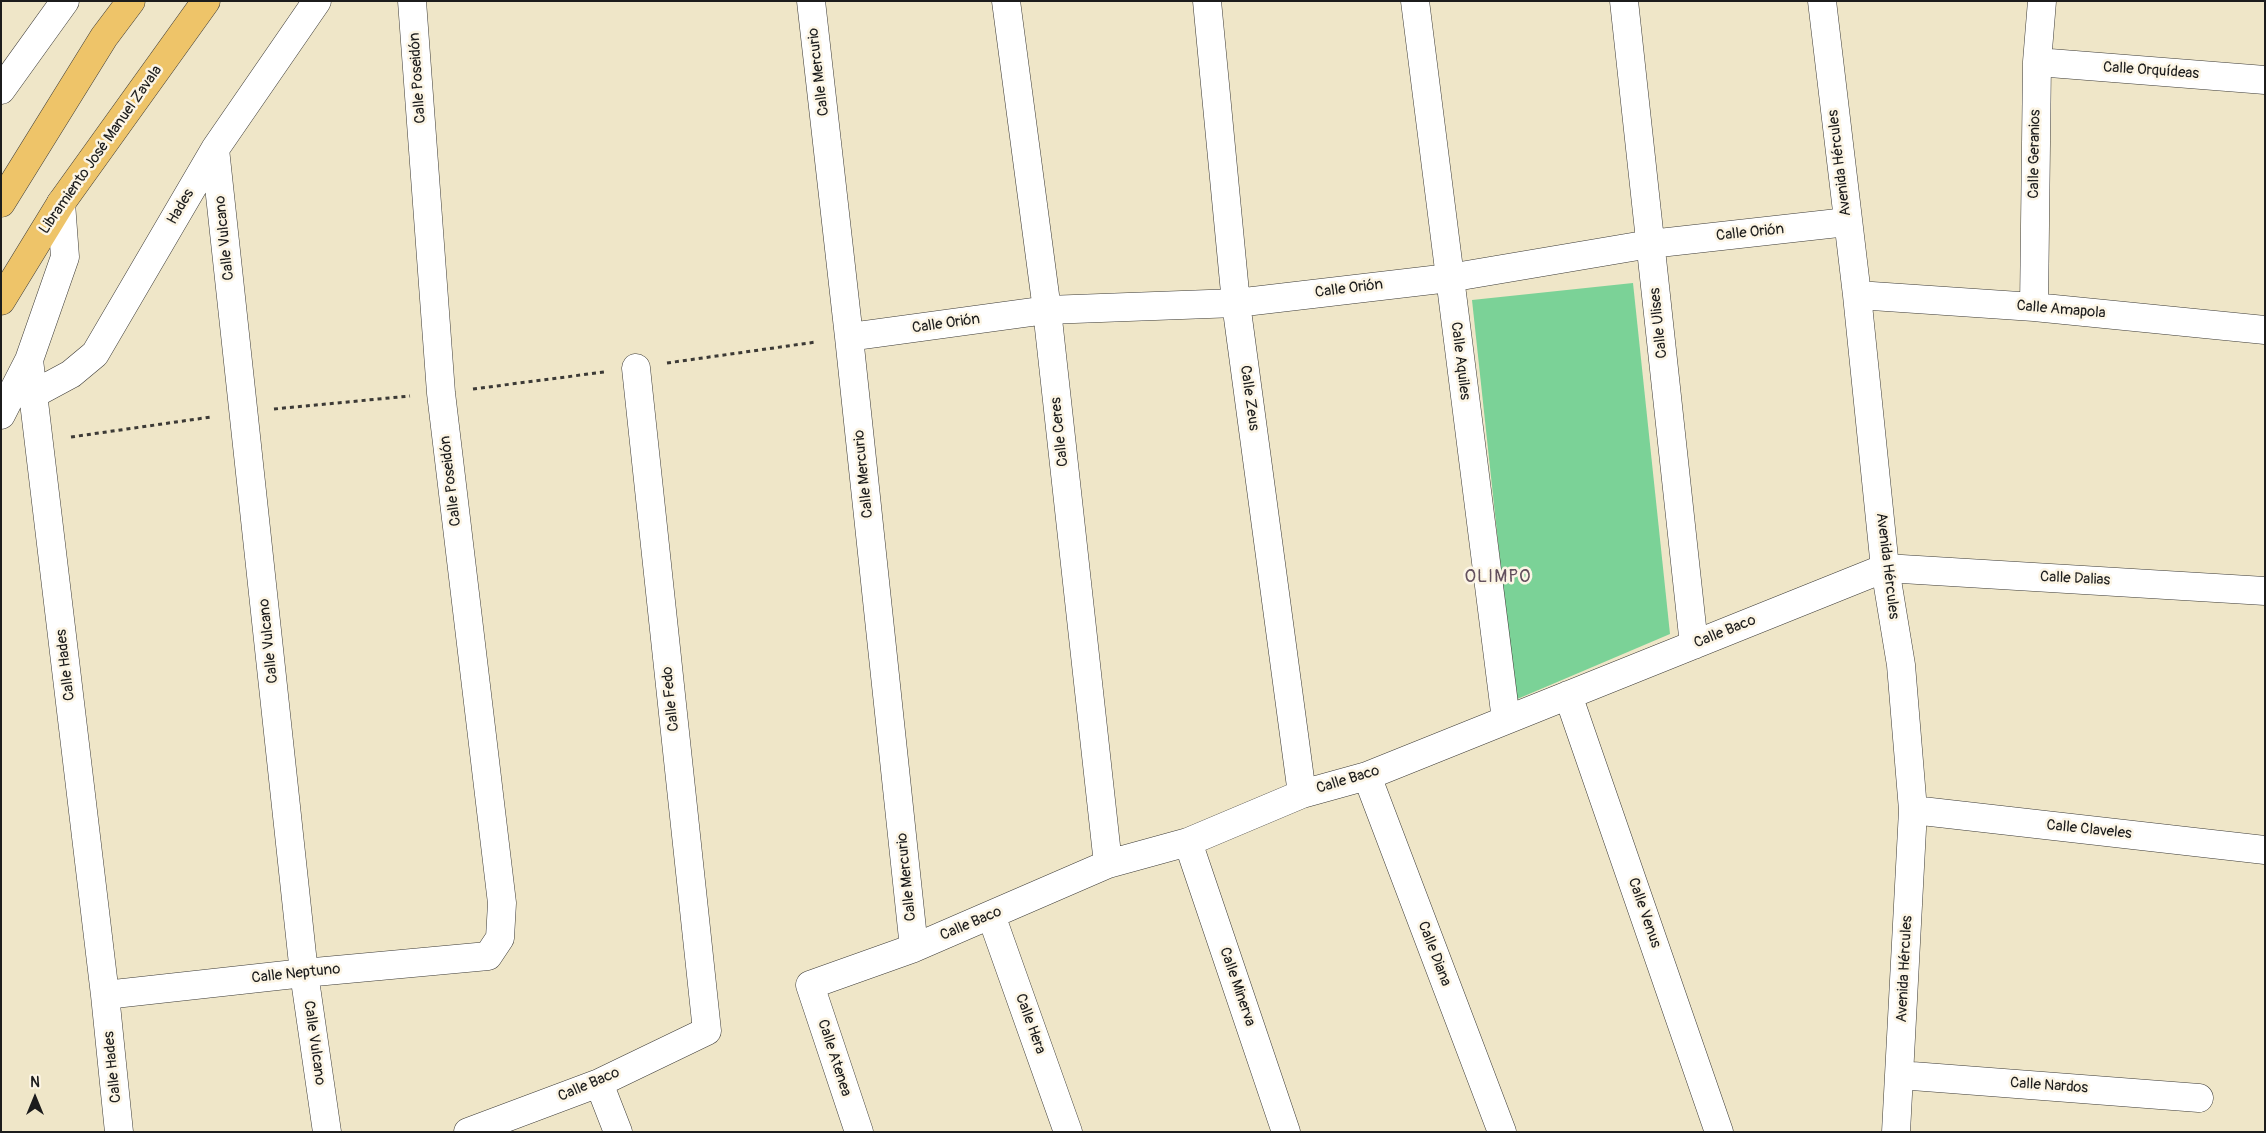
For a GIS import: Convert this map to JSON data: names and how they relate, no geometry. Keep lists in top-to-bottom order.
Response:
{
  "streets": {
    "main road": ["Libramiento José Manuel Zavala"],
    "street": [
      "Calle Orquídeas",
      "Calle Mercurio",
      "Calle Poseidón",
      "Calle Geranios",
      "Avenida Hércules",
      "Hades",
      "Calle Orión",
      "Calle Vulcano",
      "Calle Amapola",
      "Calle Ulises",
      "Calle Aquiles",
      "Calle Zeus",
      "Calle Ceres",
      "Calle Dalias",
      "Calle Baco",
      "Calle Hades",
      "Calle Fedo",
      "Calle Claveles",
      "Calle Venus",
      "Calle Diana",
      "Calle Neptuno",
      "Calle Minerva",
      "Calle Hera",
      "Calle Atenea",
      "Calle Nardos"
    ]
  },
  "crossings": [
    ["Calle Orquídeas", "Calle Geranios"],
    ["Calle Mercurio", "Calle Orión"],
    ["Calle Mercurio", "Calle Baco"],
    ["Calle Poseidón", "Calle Neptuno"],
    ["Libramiento José Manuel Zavala", "Calle Hades"],
    ["Calle Geranios", "Calle Amapola"],
    ["Avenida Hércules", "Calle Orión"],
    ["Avenida Hércules", "Calle Amapola"],
    ["Avenida Hércules", "Calle Dalias"],
    ["Avenida Hércules", "Calle Baco"],
    ["Avenida Hércules", "Calle Claveles"],
    ["Avenida Hércules", "Calle Nardos"],
    ["Hades", "Calle Vulcano"],
    ["Hades", "Calle Hades"],
    ["Calle Orión", "Calle Ulises"],
    ["Calle Orión", "Calle Aquiles"],
    ["Calle Orión", "Calle Zeus"],
    ["Calle Orión", "Calle Ceres"],
    ["Calle Vulcano", "Calle Neptuno"],
    ["Calle Ulises", "Calle Baco"],
    ["Calle Aquiles", "Calle Baco"],
    ["Calle Zeus", "Calle Baco"],
    ["Calle Ceres", "Calle Baco"],
    ["Calle Dalias", "Calle Baco"],
    ["Calle Baco", "Calle Fedo"],
    ["Calle Baco", "Calle Venus"],
    ["Calle Baco", "Calle Diana"],
    ["Calle Baco", "Calle Minerva"],
    ["Calle Baco", "Calle Hera"],
    ["Calle Baco", "Calle Atenea"],
    ["Calle Hades", "Calle Neptuno"]
  ],
  "districts": ["OLIMPO"],
  "north": "top"
}
